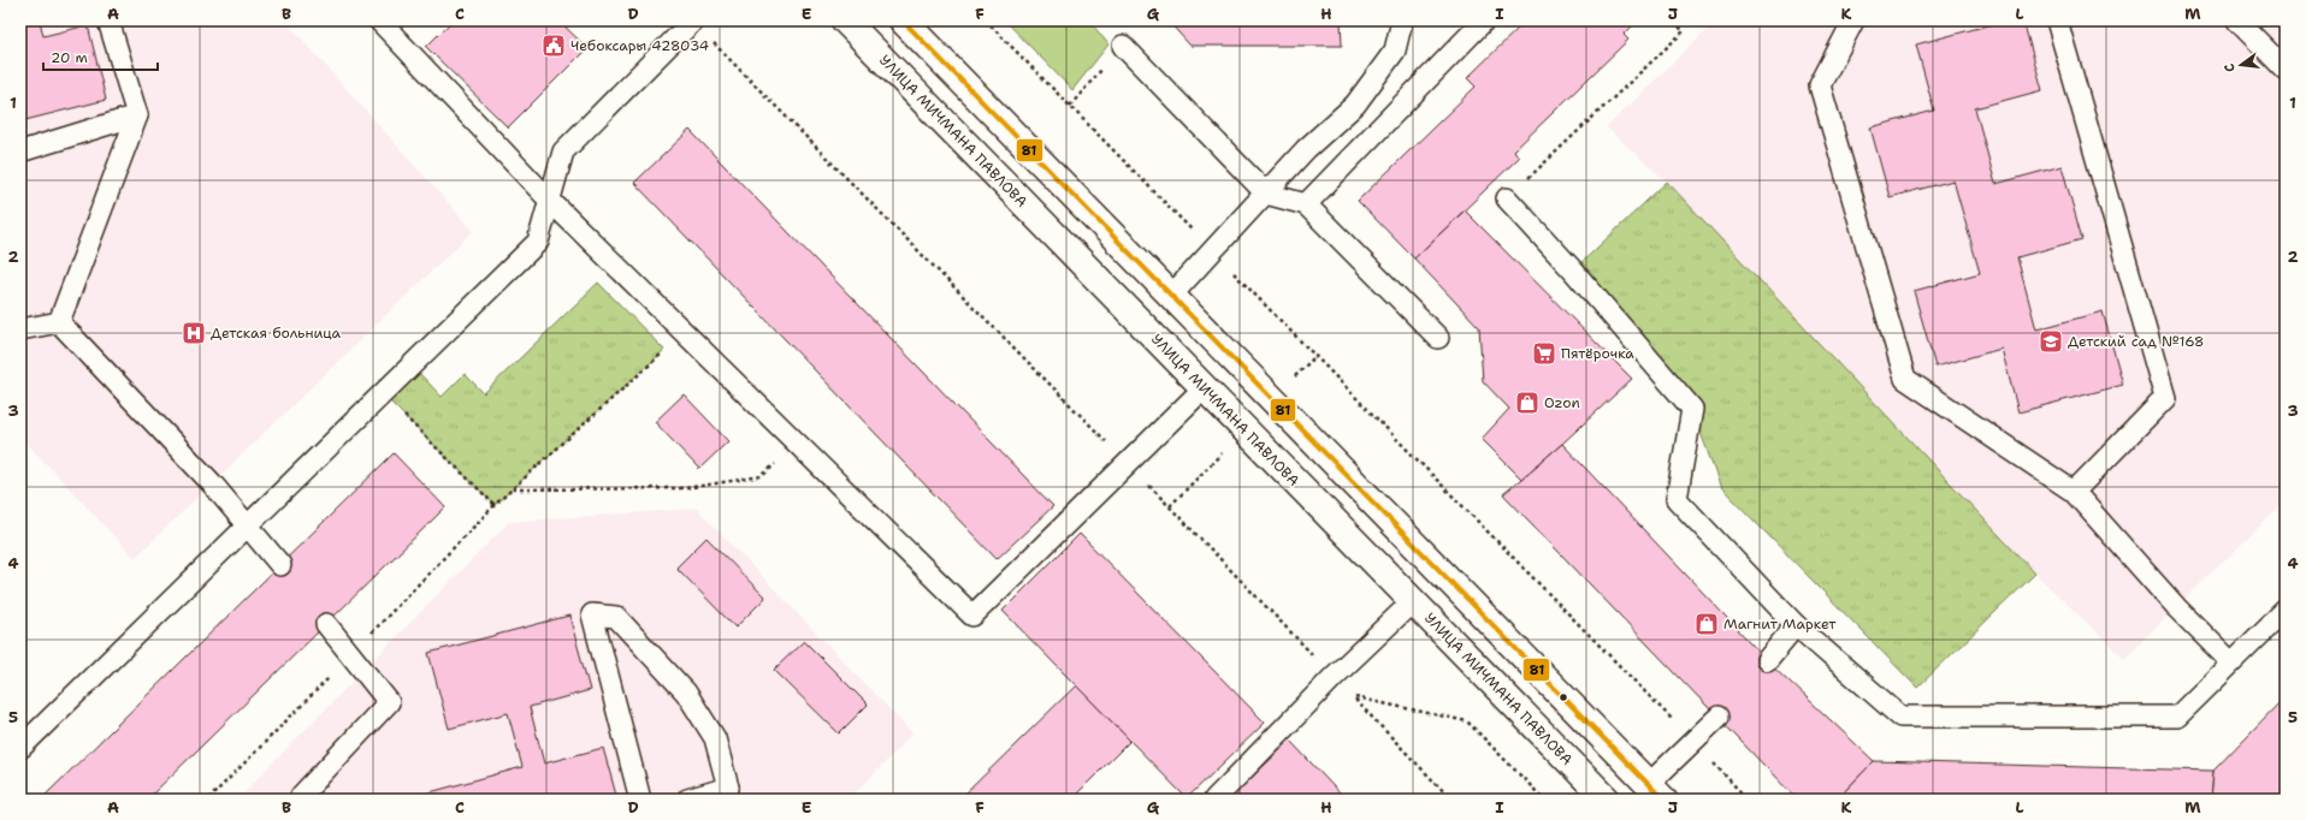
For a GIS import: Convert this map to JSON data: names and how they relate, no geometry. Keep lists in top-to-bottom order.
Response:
{
  "streets": {
    "main road": ["УЛИЦА МИЧМАНА ПАВЛОВА"]
  },
  "places": {
    "public building": ["Чебоксары 428034"],
    "hospital": ["Детская больница"],
    "school or university": ["Детский сад №168"],
    "supermarket": ["Пятёрочка"],
    "shop": ["Ozon", "Магнит Маркет"]
  },
  "lines": ["transit line 81"],
  "scale_bar": "20 m",
  "north": "left",
  "grid": {
    "columns": [
      "A",
      "B",
      "C",
      "D",
      "E",
      "F",
      "G",
      "H",
      "I",
      "J",
      "K",
      "L",
      "M"
    ],
    "rows": [
      "1",
      "2",
      "3",
      "4",
      "5"
    ]
  }
}
